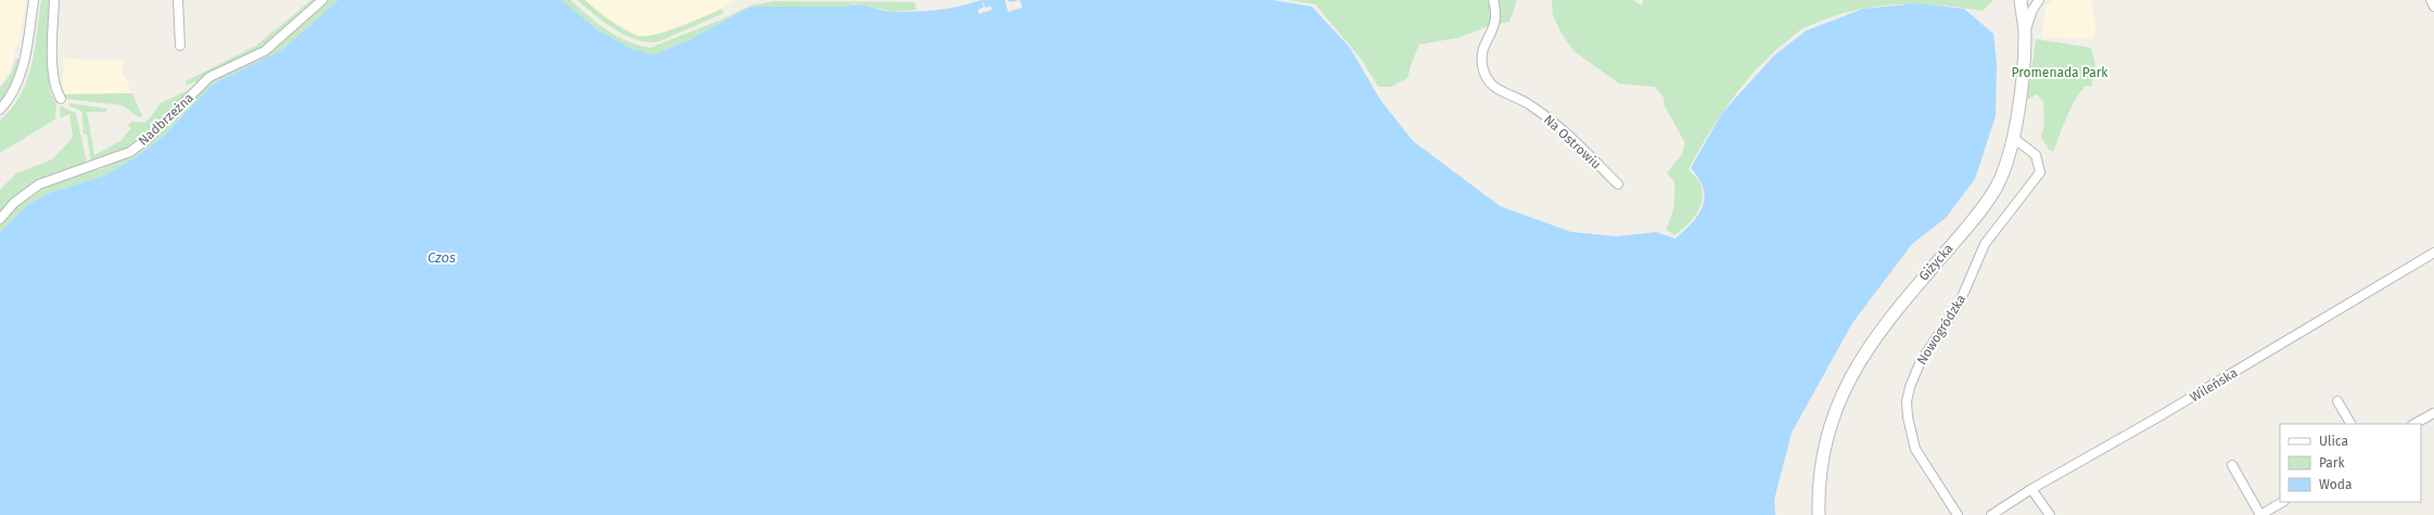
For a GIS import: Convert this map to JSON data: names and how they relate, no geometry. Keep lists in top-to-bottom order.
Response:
{
  "streets": {
    "street": [
      "Nadbrzeżna",
      "Na Ostrowiu",
      "Giżycka",
      "Nowogródzka",
      "Wileńska"
    ]
  },
  "crossings": [
    ["Giżycka", "Nowogródzka"]
  ],
  "water": ["Czos"],
  "parks": ["Promenada Park"],
  "legend": ["Ulica", "Park", "Woda"]
}
